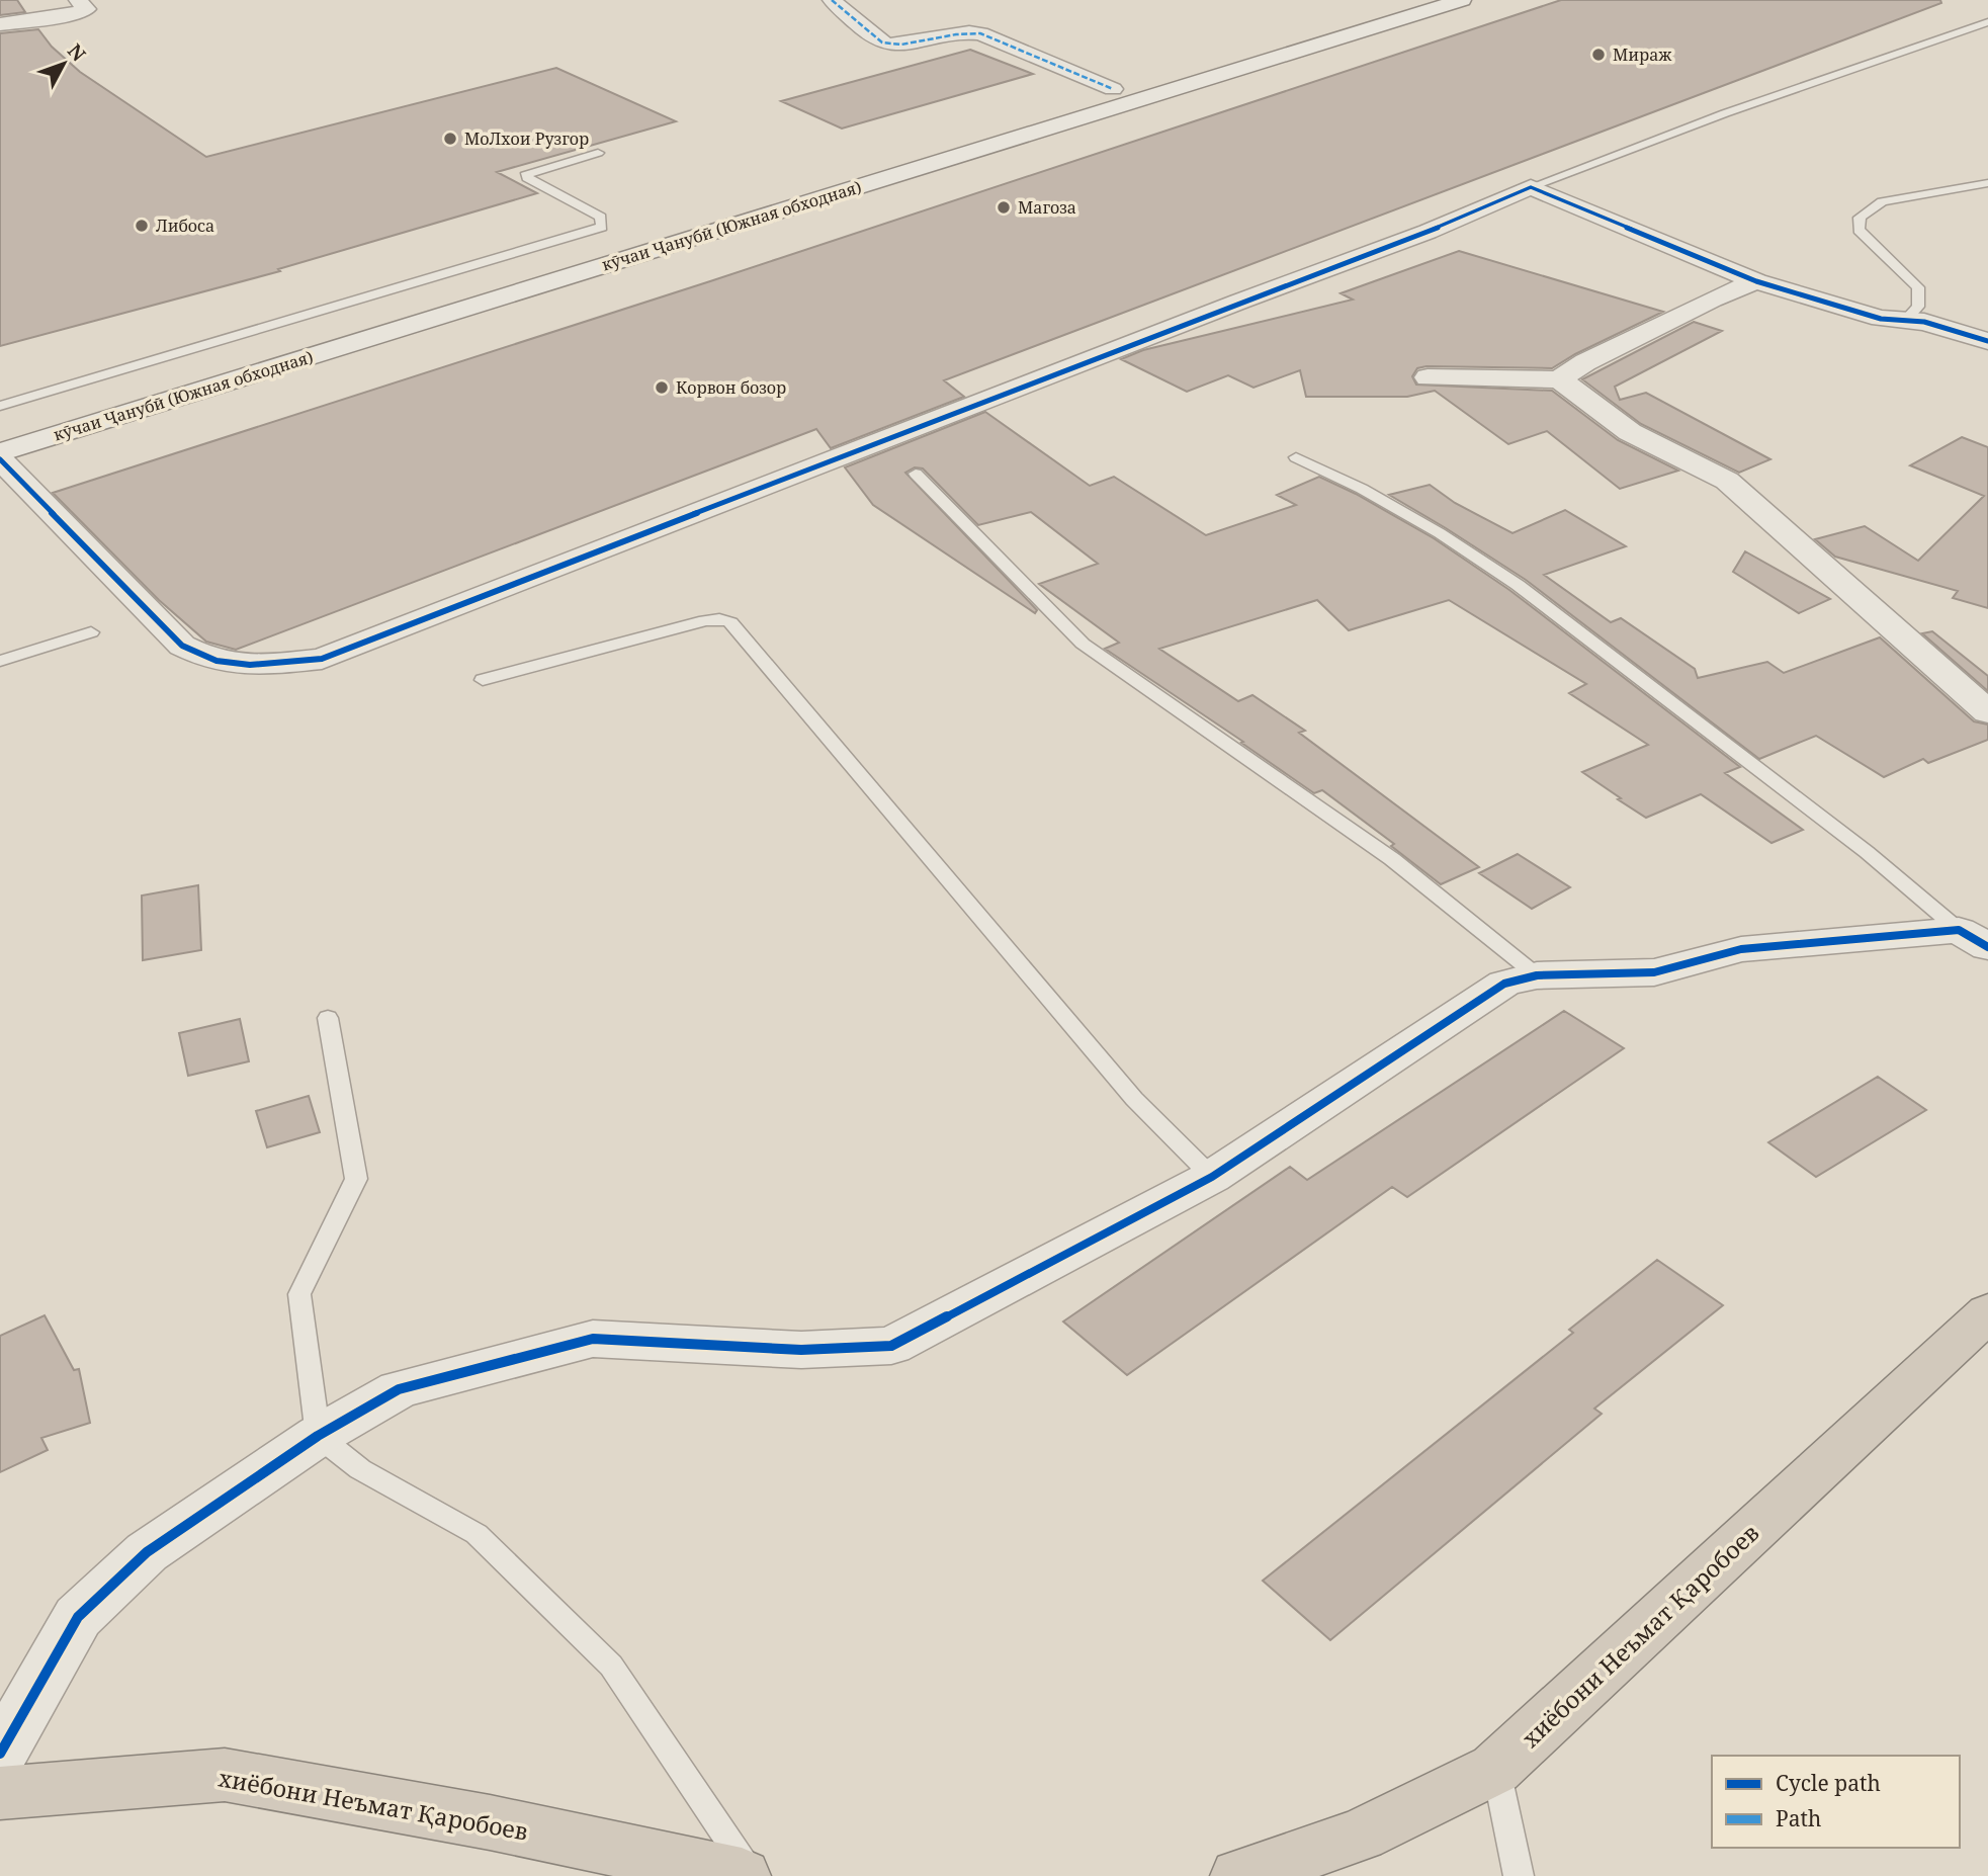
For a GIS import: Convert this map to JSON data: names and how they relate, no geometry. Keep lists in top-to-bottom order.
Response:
{
  "streets": {
    "highway": ["хиёбони Неъмат Қаробоев"],
    "street": ["кӯчаи Ҷанубӣ (Южная обходная)"]
  },
  "places": [
    "Мираж",
    "МоЛхои Рузгор",
    "Магоза",
    "Либоса",
    "Корвон бозор"
  ],
  "legend": ["Cycle path", "Path"],
  "north": "top right"
}
